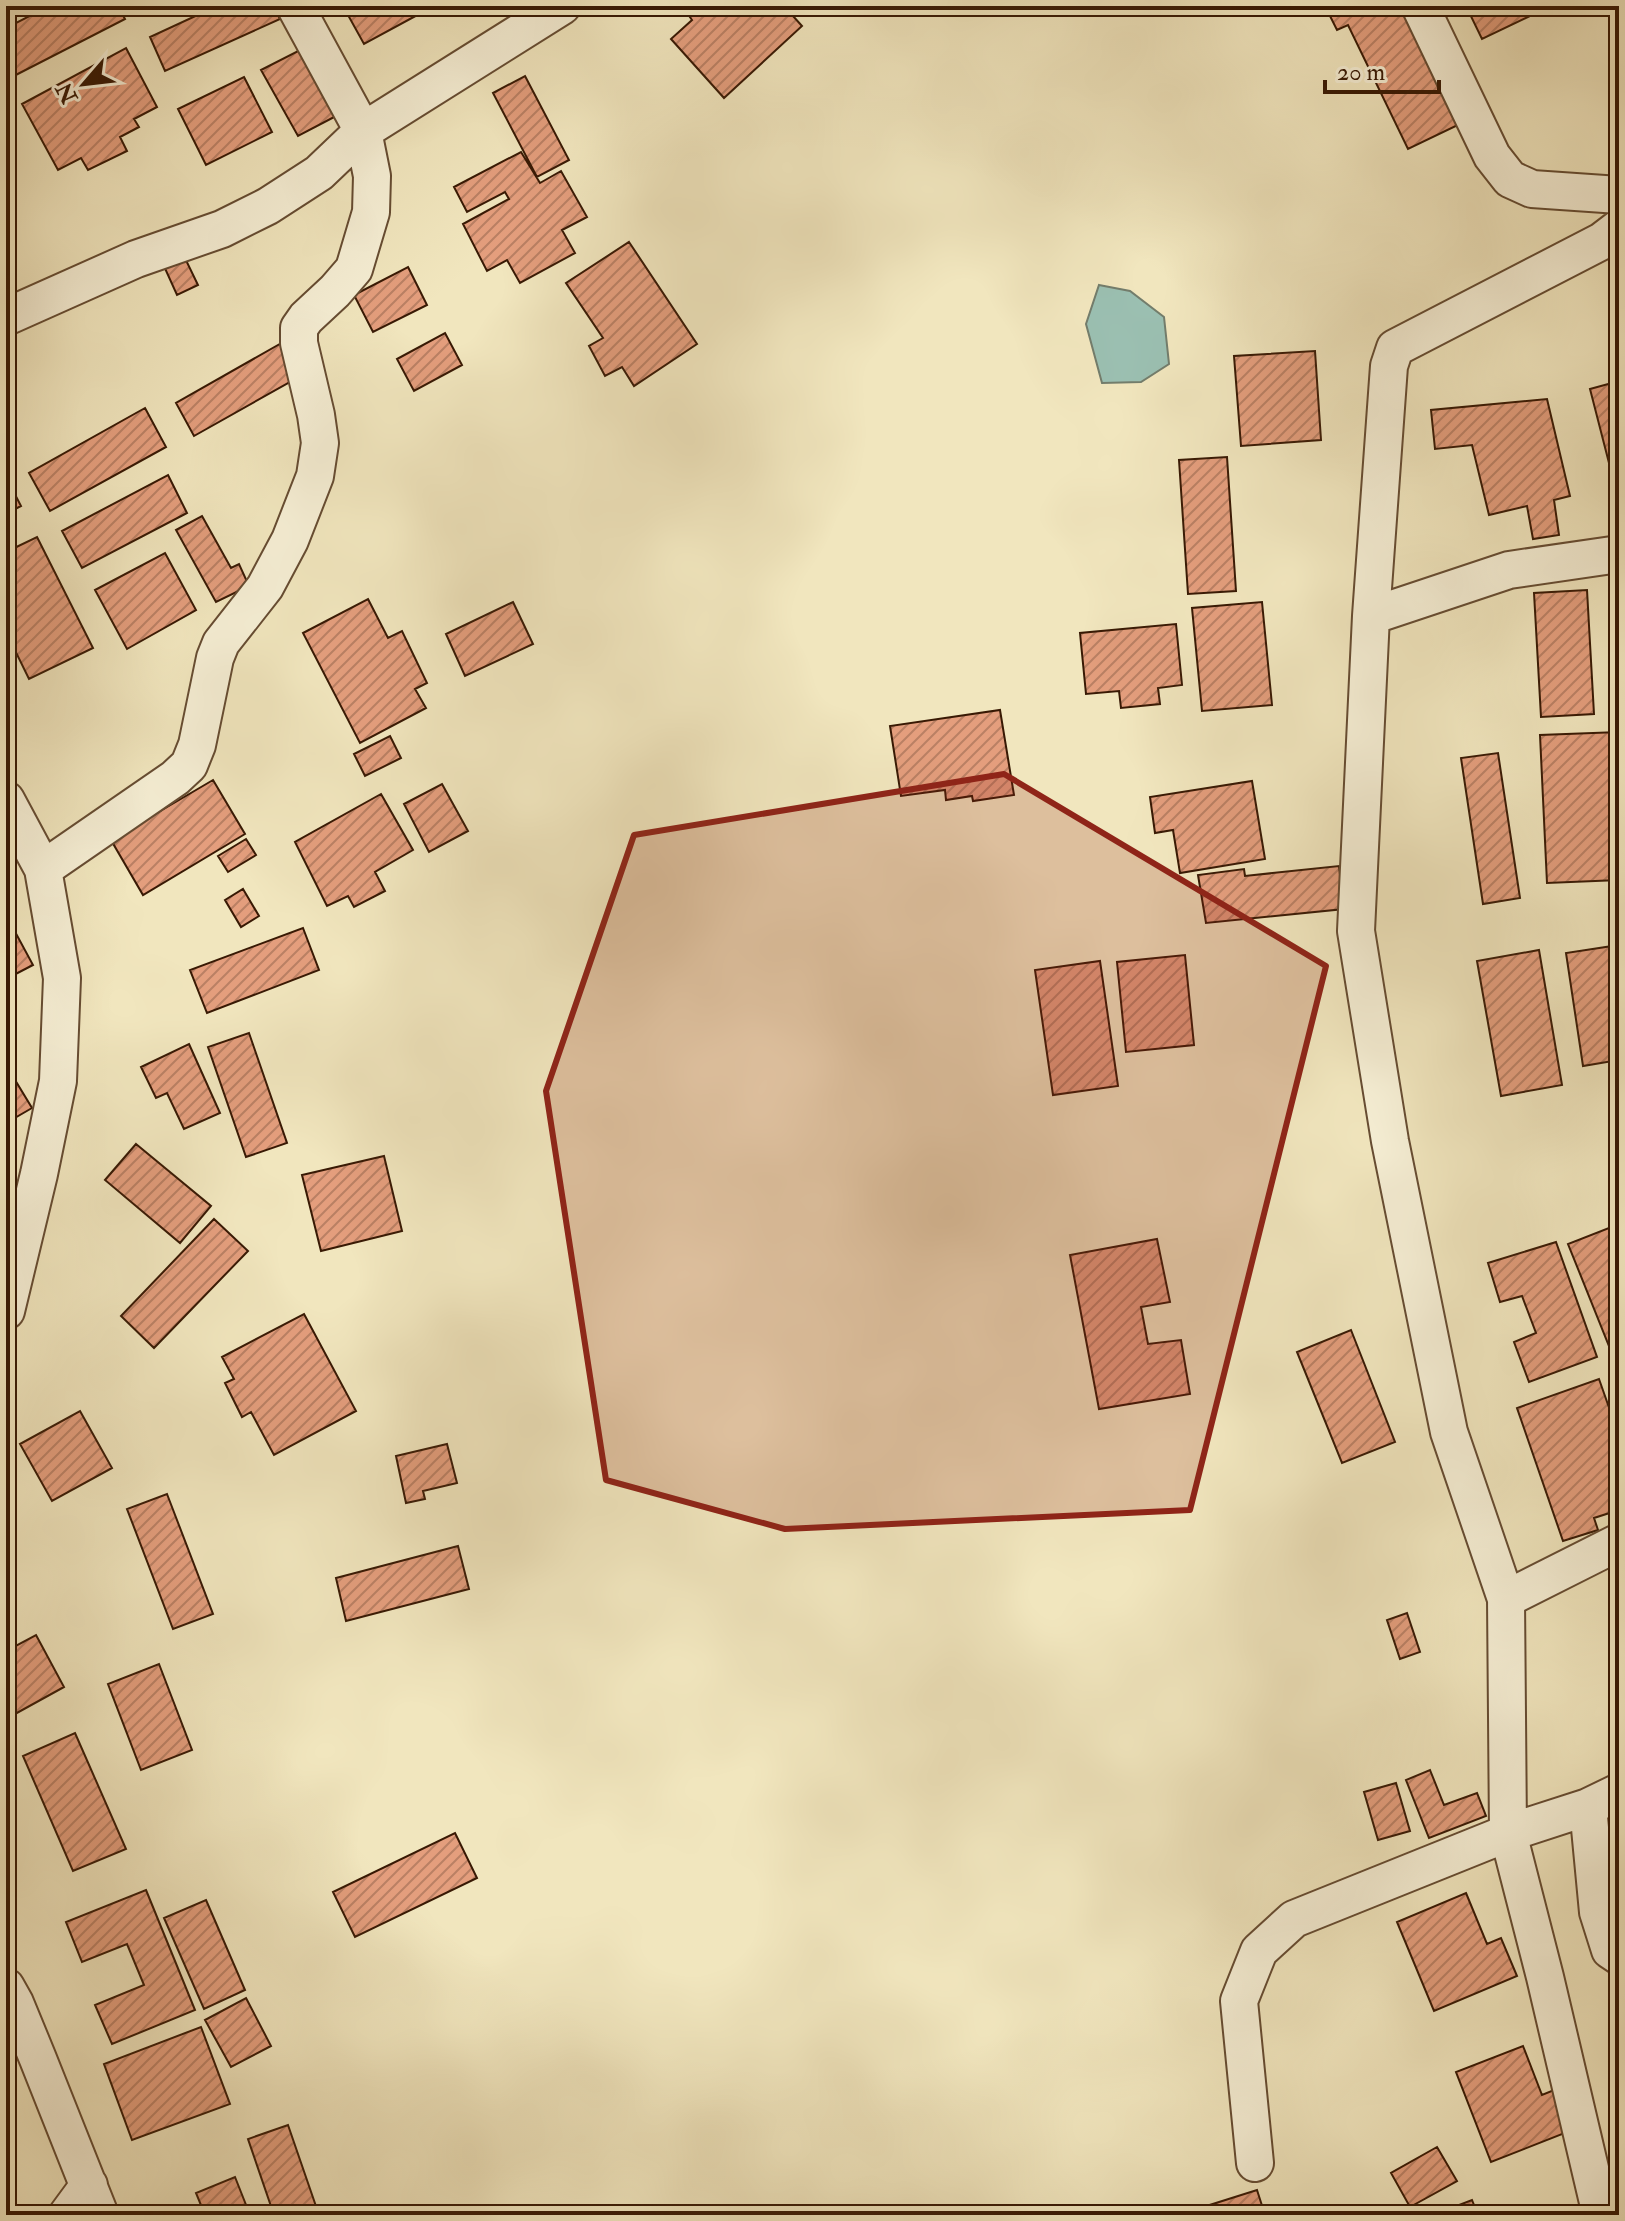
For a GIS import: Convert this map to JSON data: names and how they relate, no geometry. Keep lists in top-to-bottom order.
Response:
{
  "scale_bar": "20 m",
  "north": "bottom left"
}
